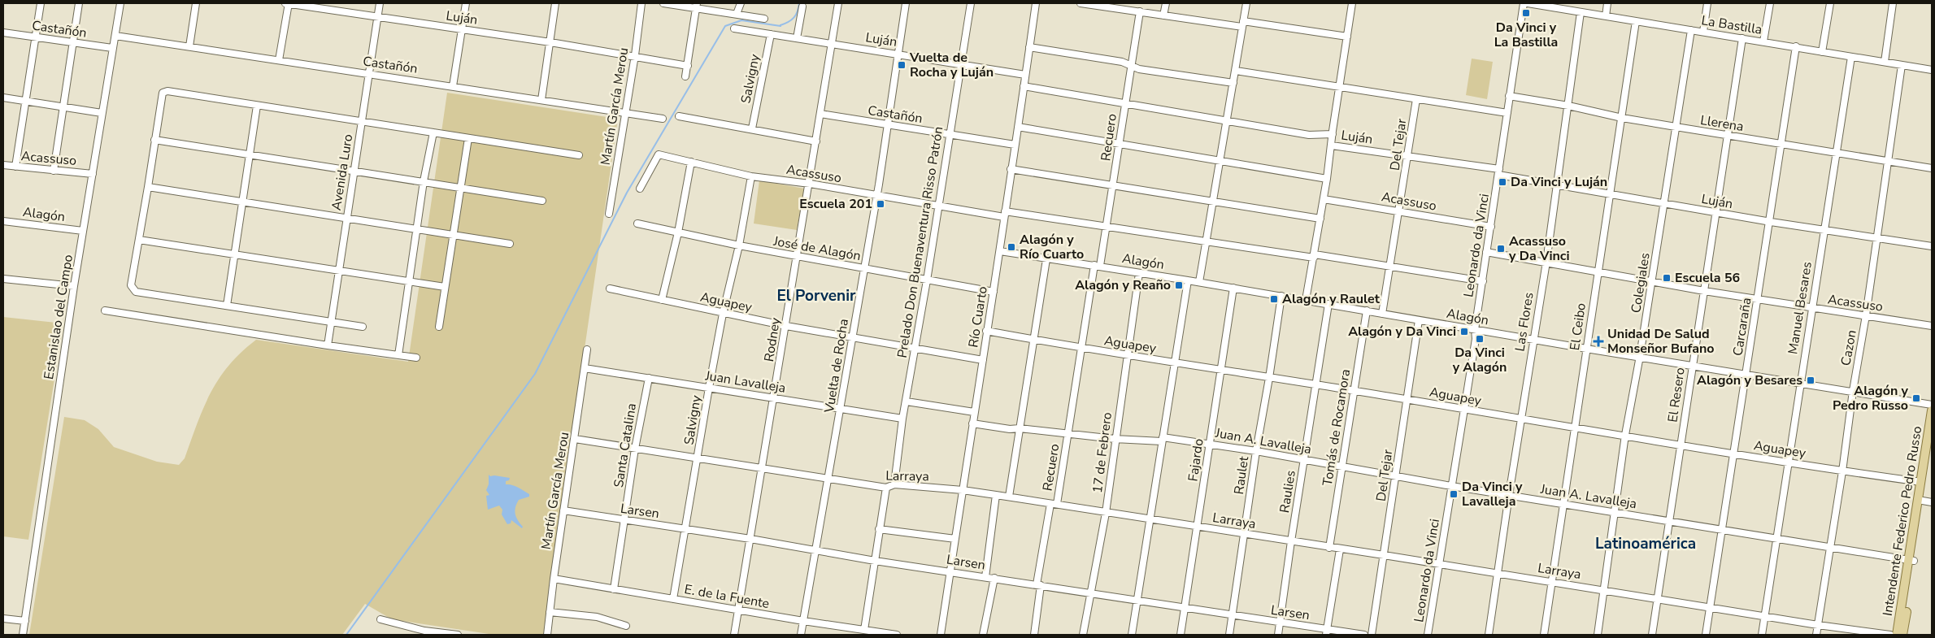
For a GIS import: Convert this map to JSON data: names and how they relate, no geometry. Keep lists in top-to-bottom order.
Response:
{
  "streets": {
    "main road": ["Intendente Federico Pedro Russo"],
    "street": [
      "Luján",
      "La Bastilla",
      "Castañón",
      "Salvigny",
      "Martín García Merou",
      "Llerena",
      "Recuero",
      "Del Tejar",
      "Acassuso",
      "Avenida Luro",
      "Alagón",
      "Prelado Don Buenaventura Risso Patrón",
      "Leonardo da Vinci",
      "José de Alagón",
      "Colegiales",
      "Aguapey",
      "Manuel Besares",
      "Estanislao del Campo",
      "Río Cuarto",
      "Las Flores",
      "El Ceibo",
      "Carcaraña",
      "Rodney",
      "Cazon",
      "Vuelta de Rocha",
      "Juan Lavalleja",
      "El Resero",
      "Tomás de Rocamora",
      "Juan A. Lavalleja",
      "Santa Catalina",
      "17 de Febrero",
      "Fajardo",
      "Raulet",
      "Larraya",
      "Raulies",
      "Larsen",
      "E. de la Fuente"
    ]
  },
  "crossings": [
    ["Luján", "Salvigny"],
    ["Luján", "Martín García Merou"],
    ["Luján", "Del Tejar"],
    ["Luján", "Avenida Luro"],
    ["Luján", "Prelado Don Buenaventura Risso Patrón"],
    ["Luján", "Leonardo da Vinci"],
    ["Luján", "Colegiales"],
    ["Luján", "Manuel Besares"],
    ["Luján", "Río Cuarto"],
    ["Luján", "Las Flores"],
    ["Luján", "El Ceibo"],
    ["Luján", "Carcaraña"],
    ["Luján", "Rodney"],
    ["Luján", "Cazon"],
    ["Luján", "Vuelta de Rocha"],
    ["Luján", "El Resero"],
    ["La Bastilla", "Colegiales"],
    ["La Bastilla", "Manuel Besares"],
    ["La Bastilla", "Las Flores"],
    ["La Bastilla", "El Ceibo"],
    ["La Bastilla", "Carcaraña"],
    ["La Bastilla", "Cazon"],
    ["La Bastilla", "El Resero"],
    ["Castañón", "Martín García Merou"],
    ["Castañón", "Avenida Luro"],
    ["Castañón", "Prelado Don Buenaventura Risso Patrón"],
    ["Castañón", "Estanislao del Campo"],
    ["Castañón", "Río Cuarto"],
    ["Castañón", "Rodney"],
    ["Castañón", "Vuelta de Rocha"],
    ["Salvigny", "Acassuso"],
    ["Salvigny", "José de Alagón"],
    ["Salvigny", "Aguapey"],
    ["Salvigny", "Juan Lavalleja"],
    ["Salvigny", "Larraya"],
    ["Salvigny", "Larsen"],
    ["Salvigny", "E. de la Fuente"],
    ["Martín García Merou", "Juan Lavalleja"],
    ["Martín García Merou", "Larraya"],
    ["Martín García Merou", "Larsen"],
    ["Martín García Merou", "E. de la Fuente"],
    ["Llerena", "Leonardo da Vinci"],
    ["Llerena", "Colegiales"],
    ["Llerena", "Manuel Besares"],
    ["Llerena", "Las Flores"],
    ["Llerena", "El Ceibo"],
    ["Llerena", "Carcaraña"],
    ["Llerena", "Cazon"],
    ["Llerena", "El Resero"],
    ["Recuero", "Acassuso"],
    ["Recuero", "Alagón"],
    ["Recuero", "Aguapey"],
    ["Recuero", "Juan A. Lavalleja"],
    ["Recuero", "Larraya"],
    ["Recuero", "Larsen"],
    ["Del Tejar", "Acassuso"],
    ["Del Tejar", "Alagón"],
    ["Del Tejar", "Aguapey"],
    ["Del Tejar", "Juan A. Lavalleja"],
    ["Del Tejar", "Larraya"],
    ["Acassuso", "Prelado Don Buenaventura Risso Patrón"],
    ["Acassuso", "Leonardo da Vinci"],
    ["Acassuso", "Colegiales"],
    ["Acassuso", "Manuel Besares"],
    ["Acassuso", "Estanislao del Campo"],
    ["Acassuso", "Río Cuarto"],
    ["Acassuso", "Las Flores"],
    ["Acassuso", "El Ceibo"],
    ["Acassuso", "Carcaraña"],
    ["Acassuso", "Rodney"],
    ["Acassuso", "Cazon"],
    ["Acassuso", "Vuelta de Rocha"],
    ["Acassuso", "El Resero"],
    ["Alagón", "Leonardo da Vinci"],
    ["Alagón", "Colegiales"],
    ["Alagón", "Manuel Besares"],
    ["Alagón", "Estanislao del Campo"],
    ["Alagón", "Río Cuarto"],
    ["Alagón", "Las Flores"],
    ["Alagón", "El Ceibo"],
    ["Alagón", "Carcaraña"],
    ["Alagón", "Cazon"],
    ["Alagón", "El Resero"],
    ["Alagón", "Tomás de Rocamora"],
    ["Alagón", "17 de Febrero"],
    ["Alagón", "Fajardo"],
    ["Alagón", "Raulet"],
    ["Alagón", "Raulies"],
    ["Prelado Don Buenaventura Risso Patrón", "José de Alagón"],
    ["Prelado Don Buenaventura Risso Patrón", "Aguapey"],
    ["Prelado Don Buenaventura Risso Patrón", "Juan Lavalleja"],
    ["Prelado Don Buenaventura Risso Patrón", "Larraya"],
    ["Leonardo da Vinci", "Aguapey"],
    ["Leonardo da Vinci", "Juan A. Lavalleja"],
    ["Leonardo da Vinci", "Larraya"],
    ["José de Alagón", "Río Cuarto"],
    ["José de Alagón", "Rodney"],
    ["José de Alagón", "Vuelta de Rocha"],
    ["Colegiales", "Aguapey"],
    ["Colegiales", "Juan A. Lavalleja"],
    ["Colegiales", "Larraya"],
    ["Aguapey", "Manuel Besares"],
    ["Aguapey", "Río Cuarto"],
    ["Aguapey", "Las Flores"],
    ["Aguapey", "El Ceibo"],
    ["Aguapey", "Carcaraña"],
    ["Aguapey", "Rodney"],
    ["Aguapey", "Cazon"],
    ["Aguapey", "Vuelta de Rocha"],
    ["Aguapey", "El Resero"],
    ["Aguapey", "Tomás de Rocamora"],
    ["Aguapey", "17 de Febrero"],
    ["Aguapey", "Fajardo"],
    ["Aguapey", "Raulet"],
    ["Aguapey", "Raulies"],
    ["Aguapey", "Intendente Federico Pedro Russo"],
    ["Manuel Besares", "Juan A. Lavalleja"],
    ["Manuel Besares", "Larraya"],
    ["Río Cuarto", "Juan A. Lavalleja"],
    ["Río Cuarto", "Larraya"],
    ["Río Cuarto", "Larsen"],
    ["Las Flores", "Juan A. Lavalleja"],
    ["Las Flores", "Larraya"],
    ["El Ceibo", "Juan A. Lavalleja"],
    ["El Ceibo", "Larraya"],
    ["Carcaraña", "Juan A. Lavalleja"],
    ["Carcaraña", "Larraya"],
    ["Rodney", "Juan Lavalleja"],
    ["Rodney", "Larraya"],
    ["Rodney", "Larsen"],
    ["Rodney", "E. de la Fuente"],
    ["Cazon", "Juan A. Lavalleja"],
    ["Cazon", "Larraya"],
    ["Vuelta de Rocha", "Juan Lavalleja"],
    ["Vuelta de Rocha", "Larraya"],
    ["Vuelta de Rocha", "Larsen"],
    ["Vuelta de Rocha", "E. de la Fuente"],
    ["Juan Lavalleja", "Santa Catalina"],
    ["El Resero", "Juan A. Lavalleja"],
    ["El Resero", "Larraya"],
    ["Tomás de Rocamora", "Juan A. Lavalleja"],
    ["Tomás de Rocamora", "Larraya"],
    ["Juan A. Lavalleja", "17 de Febrero"],
    ["Juan A. Lavalleja", "Fajardo"],
    ["Juan A. Lavalleja", "Raulet"],
    ["Juan A. Lavalleja", "Raulies"],
    ["Juan A. Lavalleja", "Intendente Federico Pedro Russo"],
    ["Santa Catalina", "Larraya"],
    ["Santa Catalina", "Larsen"],
    ["Santa Catalina", "E. de la Fuente"],
    ["17 de Febrero", "Larraya"],
    ["17 de Febrero", "Larsen"],
    ["Fajardo", "Larraya"],
    ["Fajardo", "Larsen"],
    ["Raulet", "Larraya"],
    ["Raulet", "Larsen"],
    ["Larraya", "Raulies"],
    ["Raulies", "Larsen"]
  ],
  "districts": ["El Porvenir", "Latinoamérica"],
  "places": {
    "transit": [
      "Da Vinci y La Bastilla",
      "Vuelta de Rocha y Luján",
      "Da Vinci y Luján",
      "Escuela 201",
      "Alagón y Río Cuarto",
      "Acassuso y Da Vinci",
      "Escuela 56",
      "Alagón y Reaño",
      "Alagón y Raulet",
      "Alagón y Da Vinci",
      "Da Vinci y Alagón",
      "Alagón y Besares",
      "Alagón y Pedro Russo",
      "Da Vinci y Lavalleja"
    ],
    "health": ["Unidad De Salud Monseñor Bufano"]
  }
}
